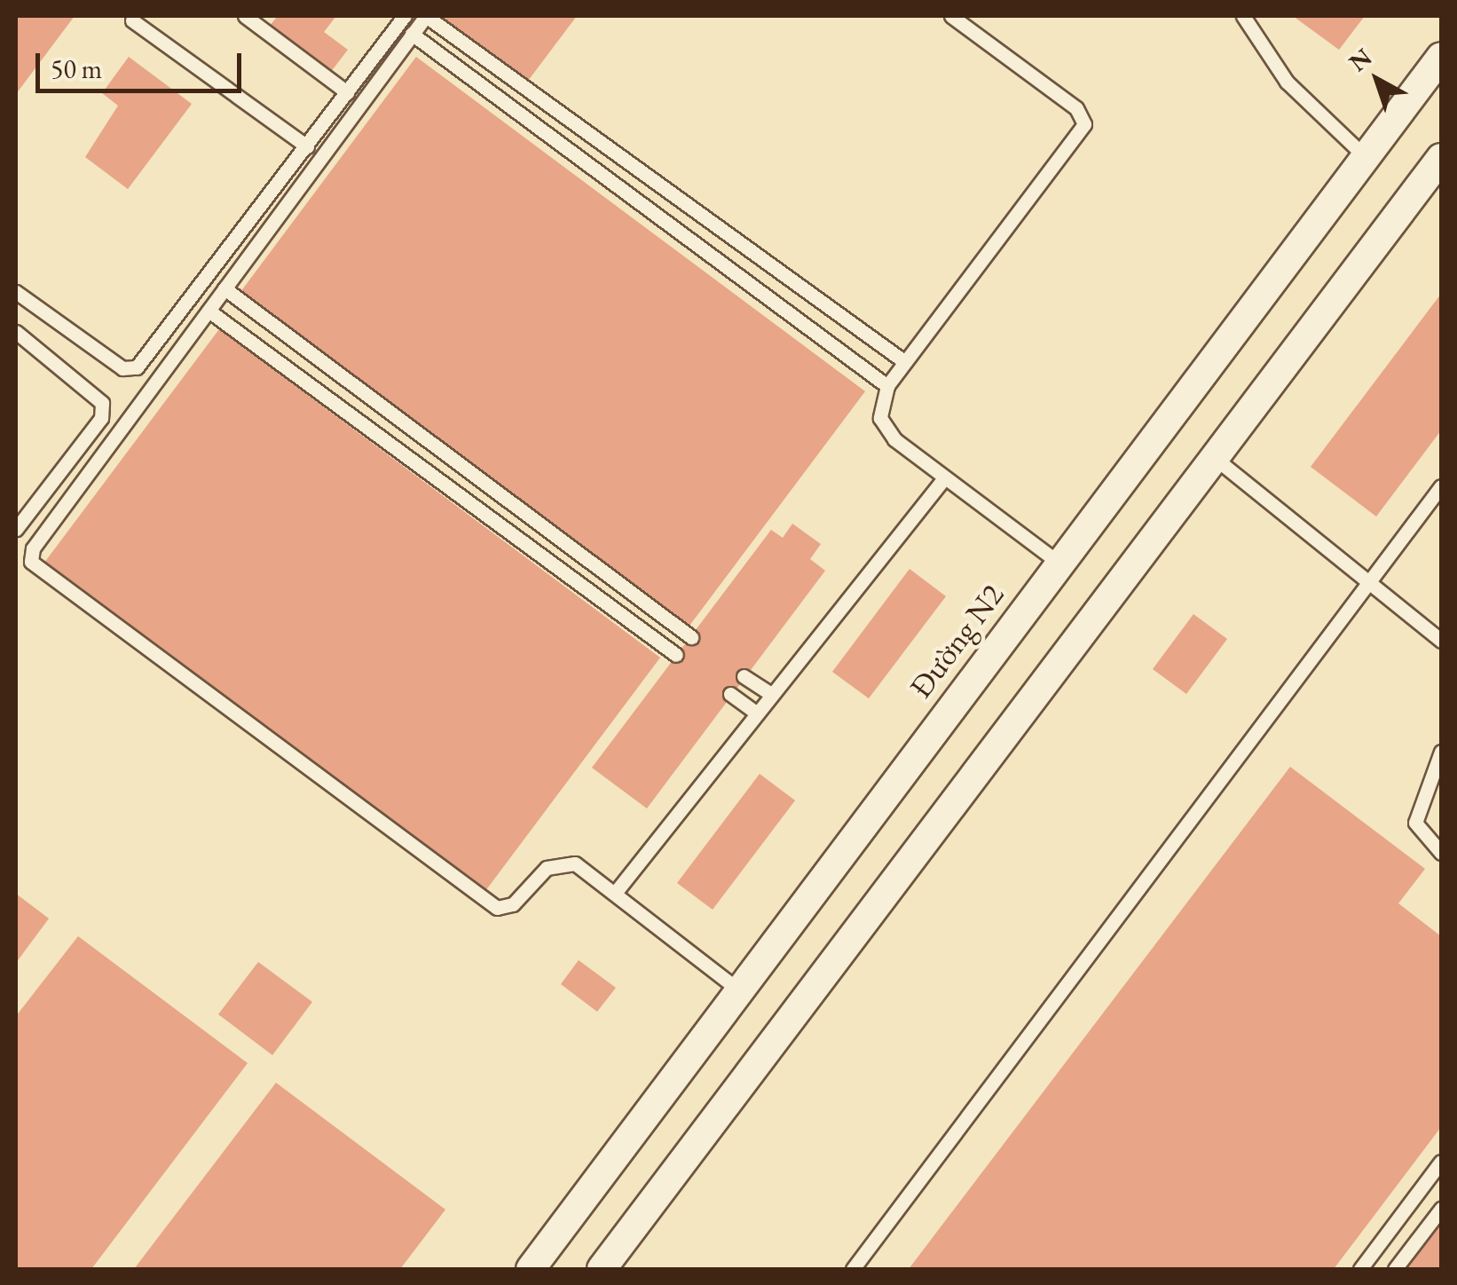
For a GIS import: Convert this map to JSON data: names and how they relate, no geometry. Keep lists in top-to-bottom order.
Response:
{
  "streets": {
    "street": ["Đường N2"]
  },
  "scale_bar": "50 m",
  "north": "top left"
}
